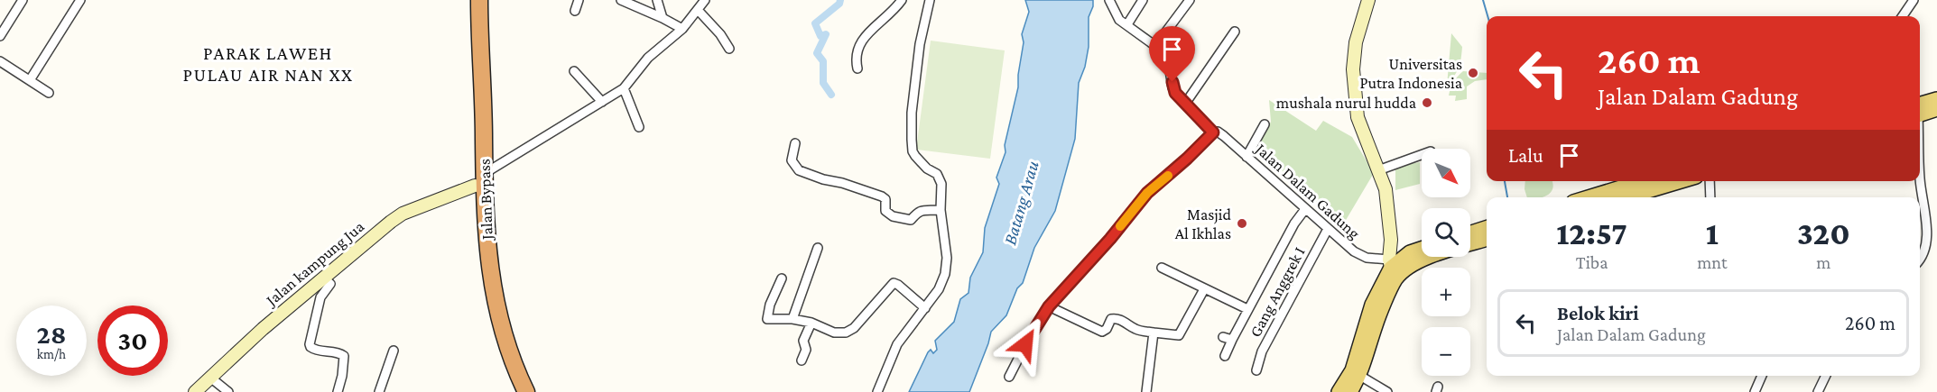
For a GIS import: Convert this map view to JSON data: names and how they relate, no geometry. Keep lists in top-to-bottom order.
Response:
{
  "streets": {
    "highway": ["Jalan Bypass"],
    "street": ["Jalan Dalam Gadung", "Jalan kampung Jua", "Gang Anggrek I"]
  },
  "crossings": [
    ["Jalan Dalam Gadung", "Gang Anggrek I"],
    ["Jalan Bypass", "Jalan kampung Jua"]
  ],
  "districts": ["PARAK LAWEH PULAU AIR NAN XX"],
  "water": ["Batang Arau"],
  "places": ["Universitas Putra Indonesia", "mushala nurul hudda", "Masjid Al Ikhlas"],
  "north": "bottom right",
  "page": {
    "turn": ["260 m", "Jalan Dalam Gadung"],
    "then": "Lalu",
    "map_buttons": ["+", "−"],
    "eta": [
      "12:57",
      "Tiba",
      "1",
      "mnt",
      "320",
      "m"
    ],
    "list": [
      {
        "name": "Belok kiri",
        "note": "Jalan Dalam Gadung",
        "value": "260 m"
      }
    ],
    "speed": "28 km/h",
    "limit": "30"
  }
}
